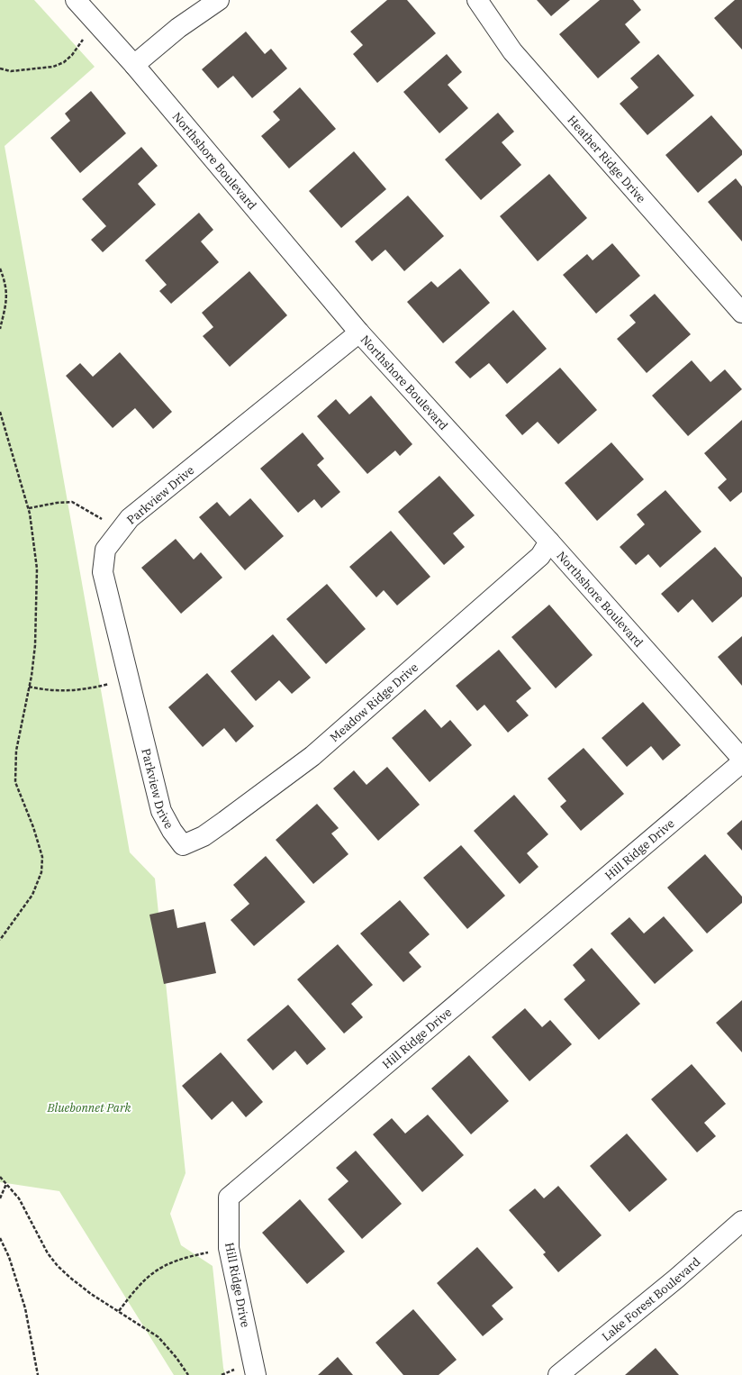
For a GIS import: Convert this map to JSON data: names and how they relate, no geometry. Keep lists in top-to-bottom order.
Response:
{
  "streets": {
    "street": [
      "Heather Ridge Drive",
      "Northshore Boulevard",
      "Parkview Drive",
      "Meadow Ridge Drive",
      "Hill Ridge Drive",
      "Lake Forest Boulevard"
    ]
  },
  "crossings": [
    ["Northshore Boulevard", "Parkview Drive"],
    ["Northshore Boulevard", "Meadow Ridge Drive"],
    ["Parkview Drive", "Meadow Ridge Drive"]
  ],
  "parks": ["Bluebonnet Park"]
}
